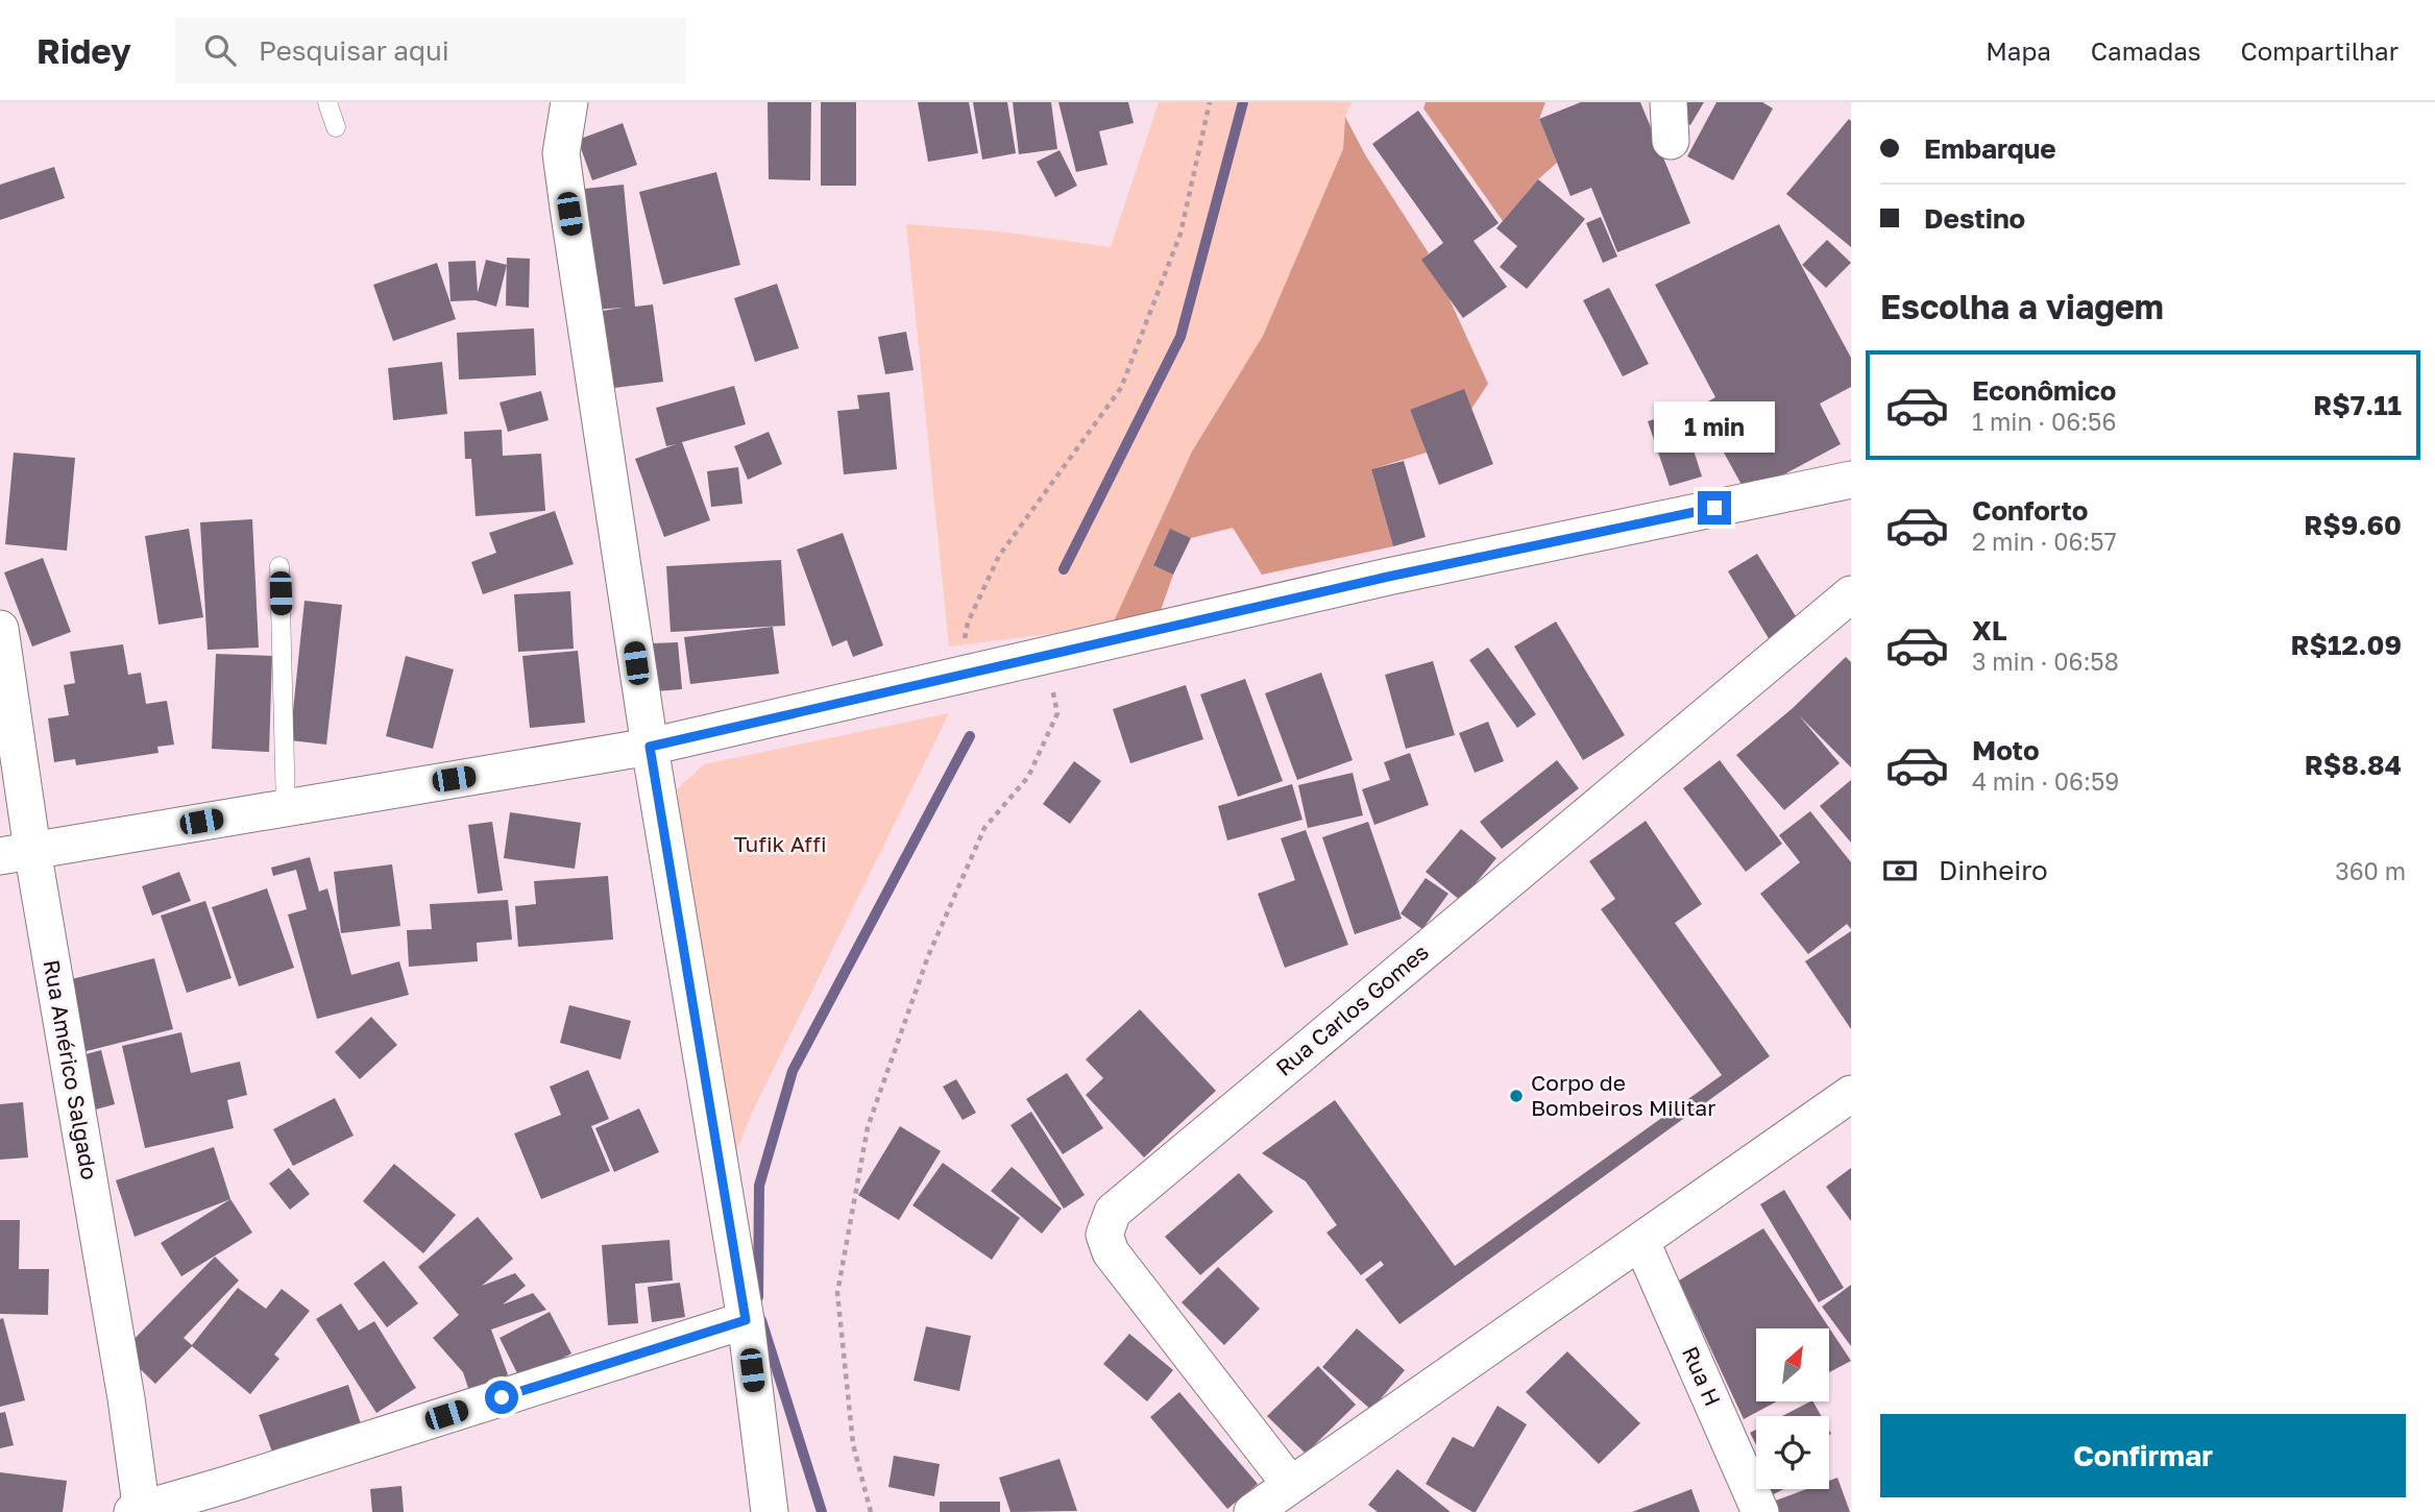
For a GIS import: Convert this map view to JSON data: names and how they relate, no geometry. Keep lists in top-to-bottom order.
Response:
{
  "streets": {
    "street": ["Rua Carlos Gomes", "Rua Américo Salgado", "Rua H"]
  },
  "parks": ["Tufik Affi"],
  "places": ["Corpo de Bombeiros Militar"],
  "north": "top right",
  "page": {
    "header": "Ridey",
    "search": "Pesquisar aqui",
    "nav": ["Mapa", "Camadas", "Compartilhar"],
    "banner": ["Embarque", "Destino"],
    "heading": "Escolha a viagem",
    "list": [
      {
        "name": "Econômico",
        "note": "1 min · 06:56",
        "value": "R$7.11"
      },
      {
        "name": "Conforto",
        "note": "2 min · 06:57",
        "value": "R$9.60"
      },
      {
        "name": "XL",
        "note": "3 min · 06:58",
        "value": "R$12.09"
      },
      {
        "name": "Moto",
        "note": "4 min · 06:59",
        "value": "R$8.84"
      }
    ],
    "bubble": "1 min",
    "pay": ["Dinheiro", "360 m"],
    "buttons": "Confirmar"
  }
}
